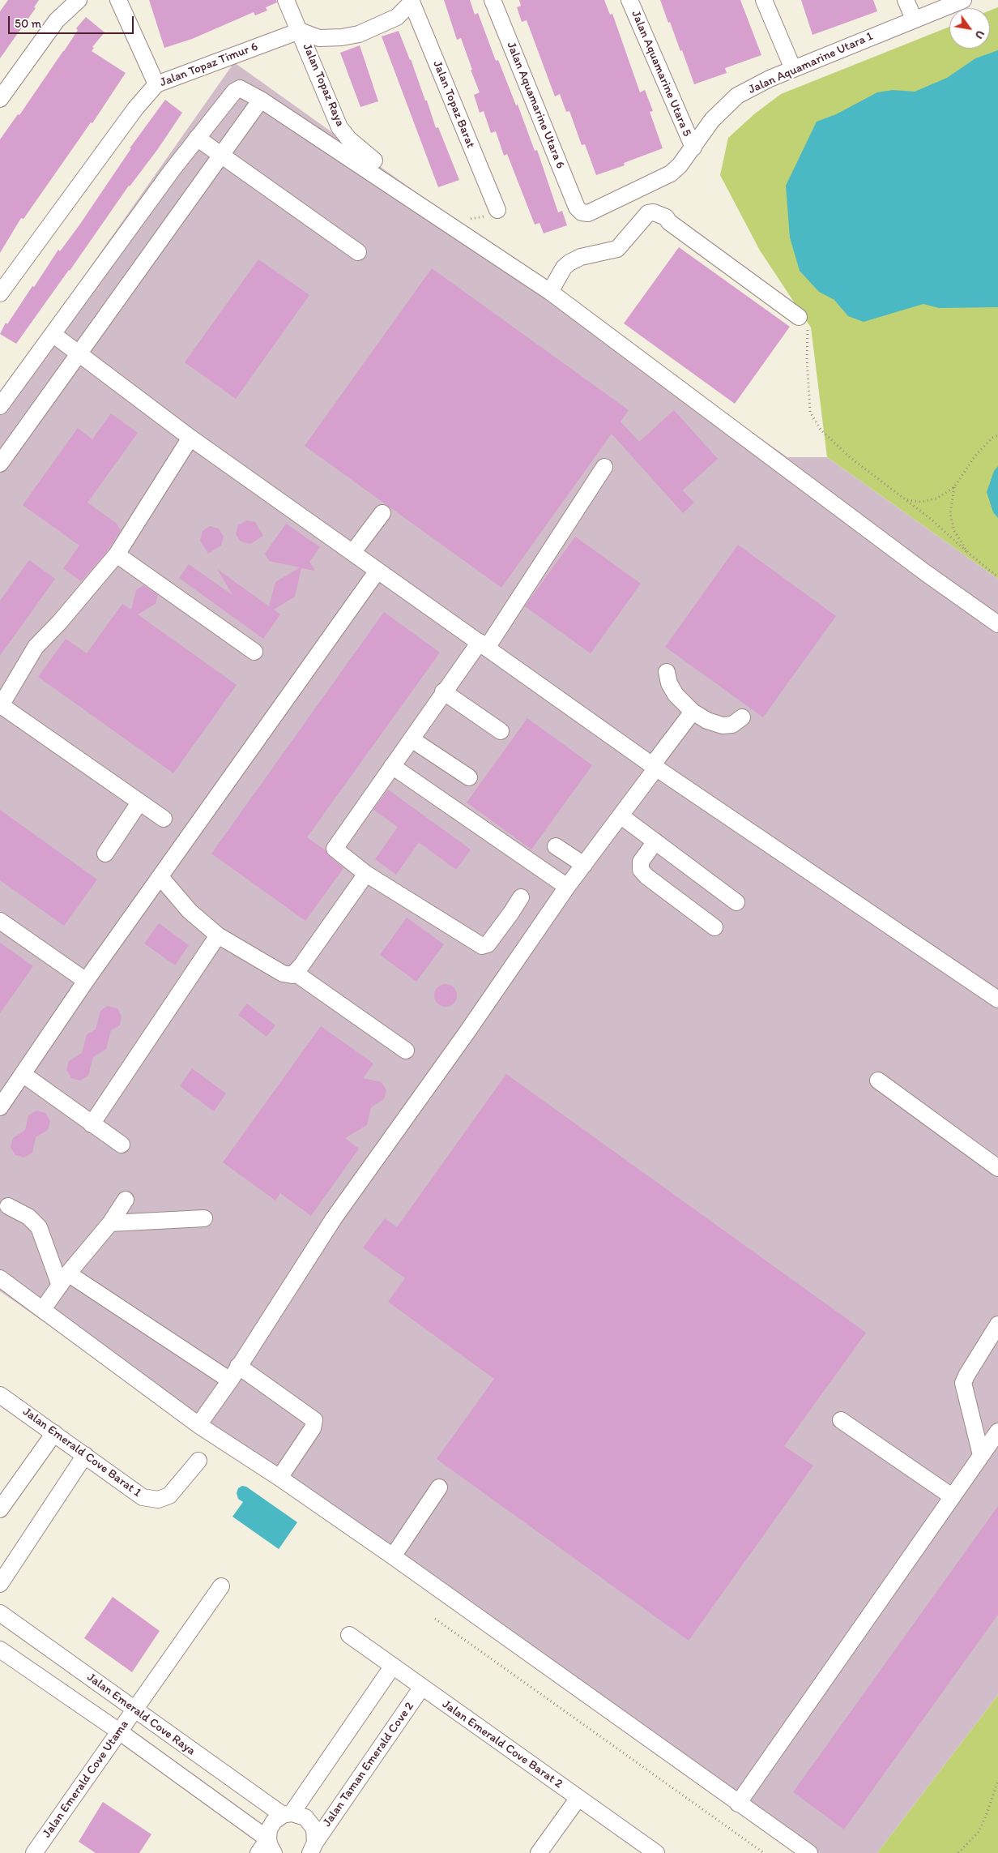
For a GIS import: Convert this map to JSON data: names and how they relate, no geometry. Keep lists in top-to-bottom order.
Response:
{
  "streets": {
    "street": [
      "Jalan Aquamarine Utara 1",
      "Jalan Topaz Timur 6",
      "Jalan Aquamarine Utara 5",
      "Jalan Topaz Raya",
      "Jalan Topaz Barat",
      "Jalan Aquamarine Utara 6",
      "Jalan Emerald Cove Barat 1",
      "Jalan Emerald Cove Raya",
      "Jalan Emerald Cove Barat 2",
      "Jalan Taman Emerald Cove 2",
      "Jalan Emerald Cove Utama"
    ]
  },
  "crossings": [
    ["Jalan Aquamarine Utara 1", "Jalan Aquamarine Utara 5"],
    ["Jalan Aquamarine Utara 1", "Jalan Aquamarine Utara 6"],
    ["Jalan Topaz Timur 6", "Jalan Topaz Raya"],
    ["Jalan Emerald Cove Raya", "Jalan Taman Emerald Cove 2"],
    ["Jalan Emerald Cove Raya", "Jalan Emerald Cove Utama"],
    ["Jalan Emerald Cove Barat 2", "Jalan Taman Emerald Cove 2"]
  ],
  "scale_bar": "50 m",
  "north": "bottom right"
}
